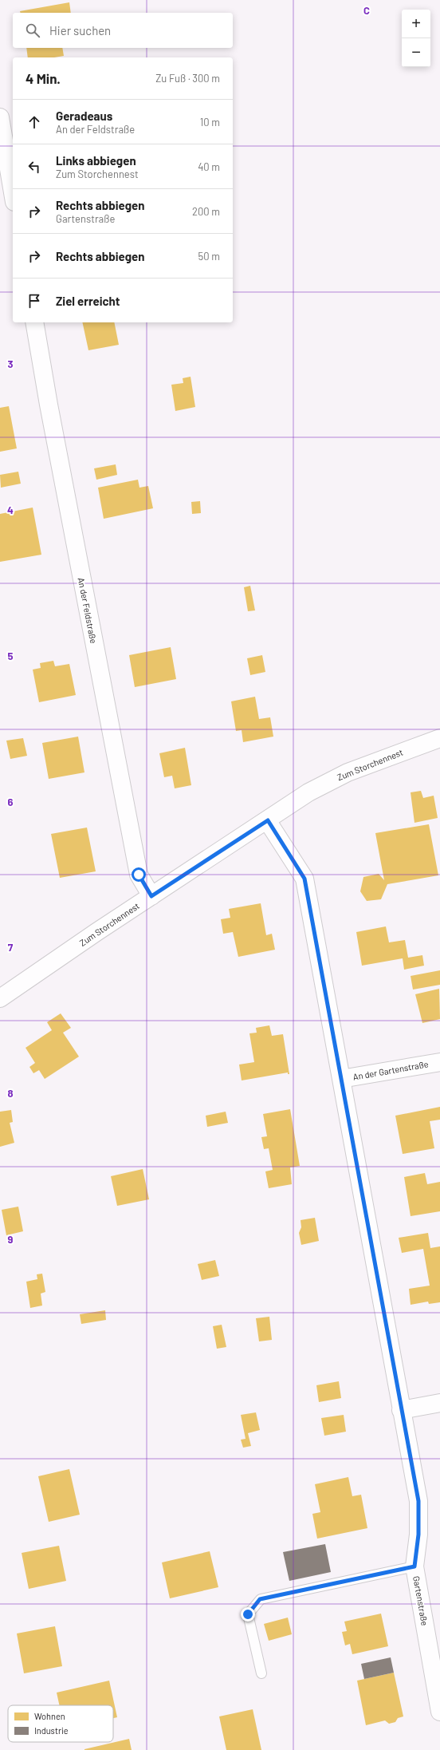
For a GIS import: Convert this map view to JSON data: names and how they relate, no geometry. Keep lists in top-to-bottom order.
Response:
{
  "streets": {
    "street": [
      "An der Feldstraße",
      "Zum Storchennest",
      "An der Gartenstraße",
      "Gartenstraße"
    ]
  },
  "crossings": [
    ["An der Feldstraße", "Zum Storchennest"],
    ["Zum Storchennest", "Gartenstraße"],
    ["An der Gartenstraße", "Gartenstraße"]
  ],
  "legend": ["Wohnen", "Industrie"],
  "page": {
    "map_buttons": ["+", "−"],
    "search": "Hier suchen",
    "heading": ["4 Min.", "Zu Fuß · 300 m"],
    "list": [
      ["Geradeaus", "An der Feldstraße", "10 m"],
      ["Links abbiegen", "Zum Storchennest", "40 m"],
      ["Rechts abbiegen", "Gartenstraße", "200 m"],
      ["Rechts abbiegen", "50 m"],
      "Ziel erreicht"
    ]
  },
  "grid": {
    "columns": ["C"],
    "rows": [
      "3",
      "4",
      "5",
      "6",
      "7",
      "8",
      "9"
    ]
  }
}
